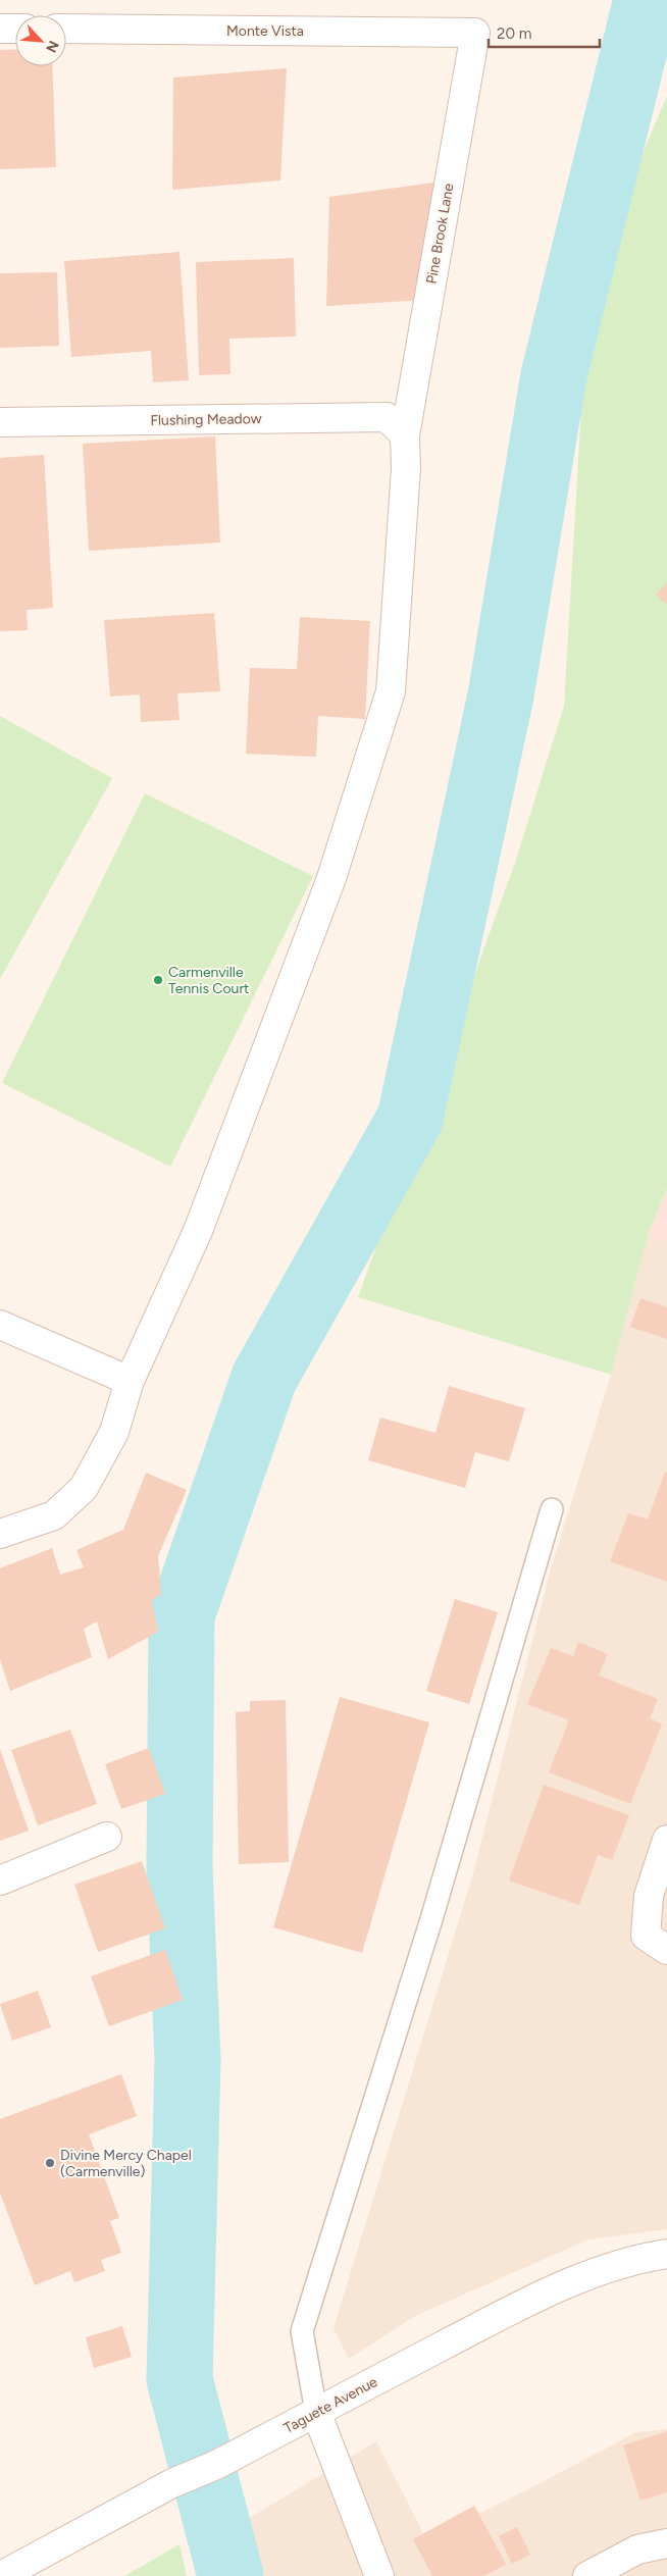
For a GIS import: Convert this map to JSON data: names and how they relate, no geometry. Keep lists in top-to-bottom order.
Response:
{
  "streets": {
    "street": [
      "Monte Vista",
      "Pine Brook Lane",
      "Flushing Meadow",
      "Taguete Avenue"
    ]
  },
  "crossings": [
    ["Monte Vista", "Pine Brook Lane"],
    ["Pine Brook Lane", "Flushing Meadow"]
  ],
  "places": ["Carmenville Tennis Court", "Divine Mercy Chapel (Carmenville)"],
  "scale_bar": "20 m",
  "north": "bottom right"
}
